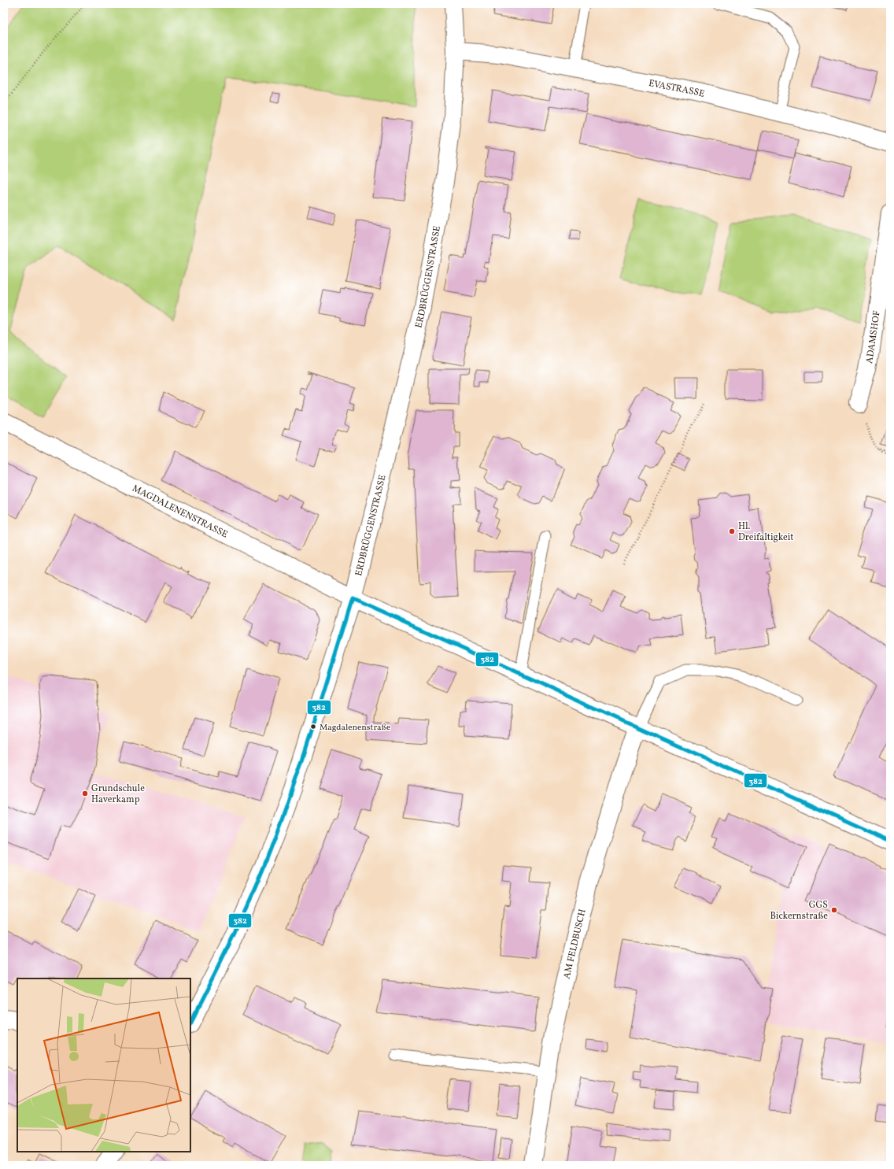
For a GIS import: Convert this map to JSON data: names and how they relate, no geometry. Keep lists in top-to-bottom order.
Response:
{
  "streets": {
    "street": [
      "EVASTRASSE",
      "ERDBRÜGGENSTRASSE",
      "ADAMSHOF",
      "MAGDALENENSTRASSE",
      "AM FELDBUSCH"
    ]
  },
  "crossings": [
    ["EVASTRASSE", "ERDBRÜGGENSTRASSE"],
    ["ERDBRÜGGENSTRASSE", "MAGDALENENSTRASSE"],
    ["MAGDALENENSTRASSE", "AM FELDBUSCH"]
  ],
  "places": [
    "Hl. Dreifaltigkeit",
    "Magdalenenstraße",
    "Grundschule Haverkamp",
    "GGS Bickernstraße"
  ],
  "lines": ["transit line 382"]
}
